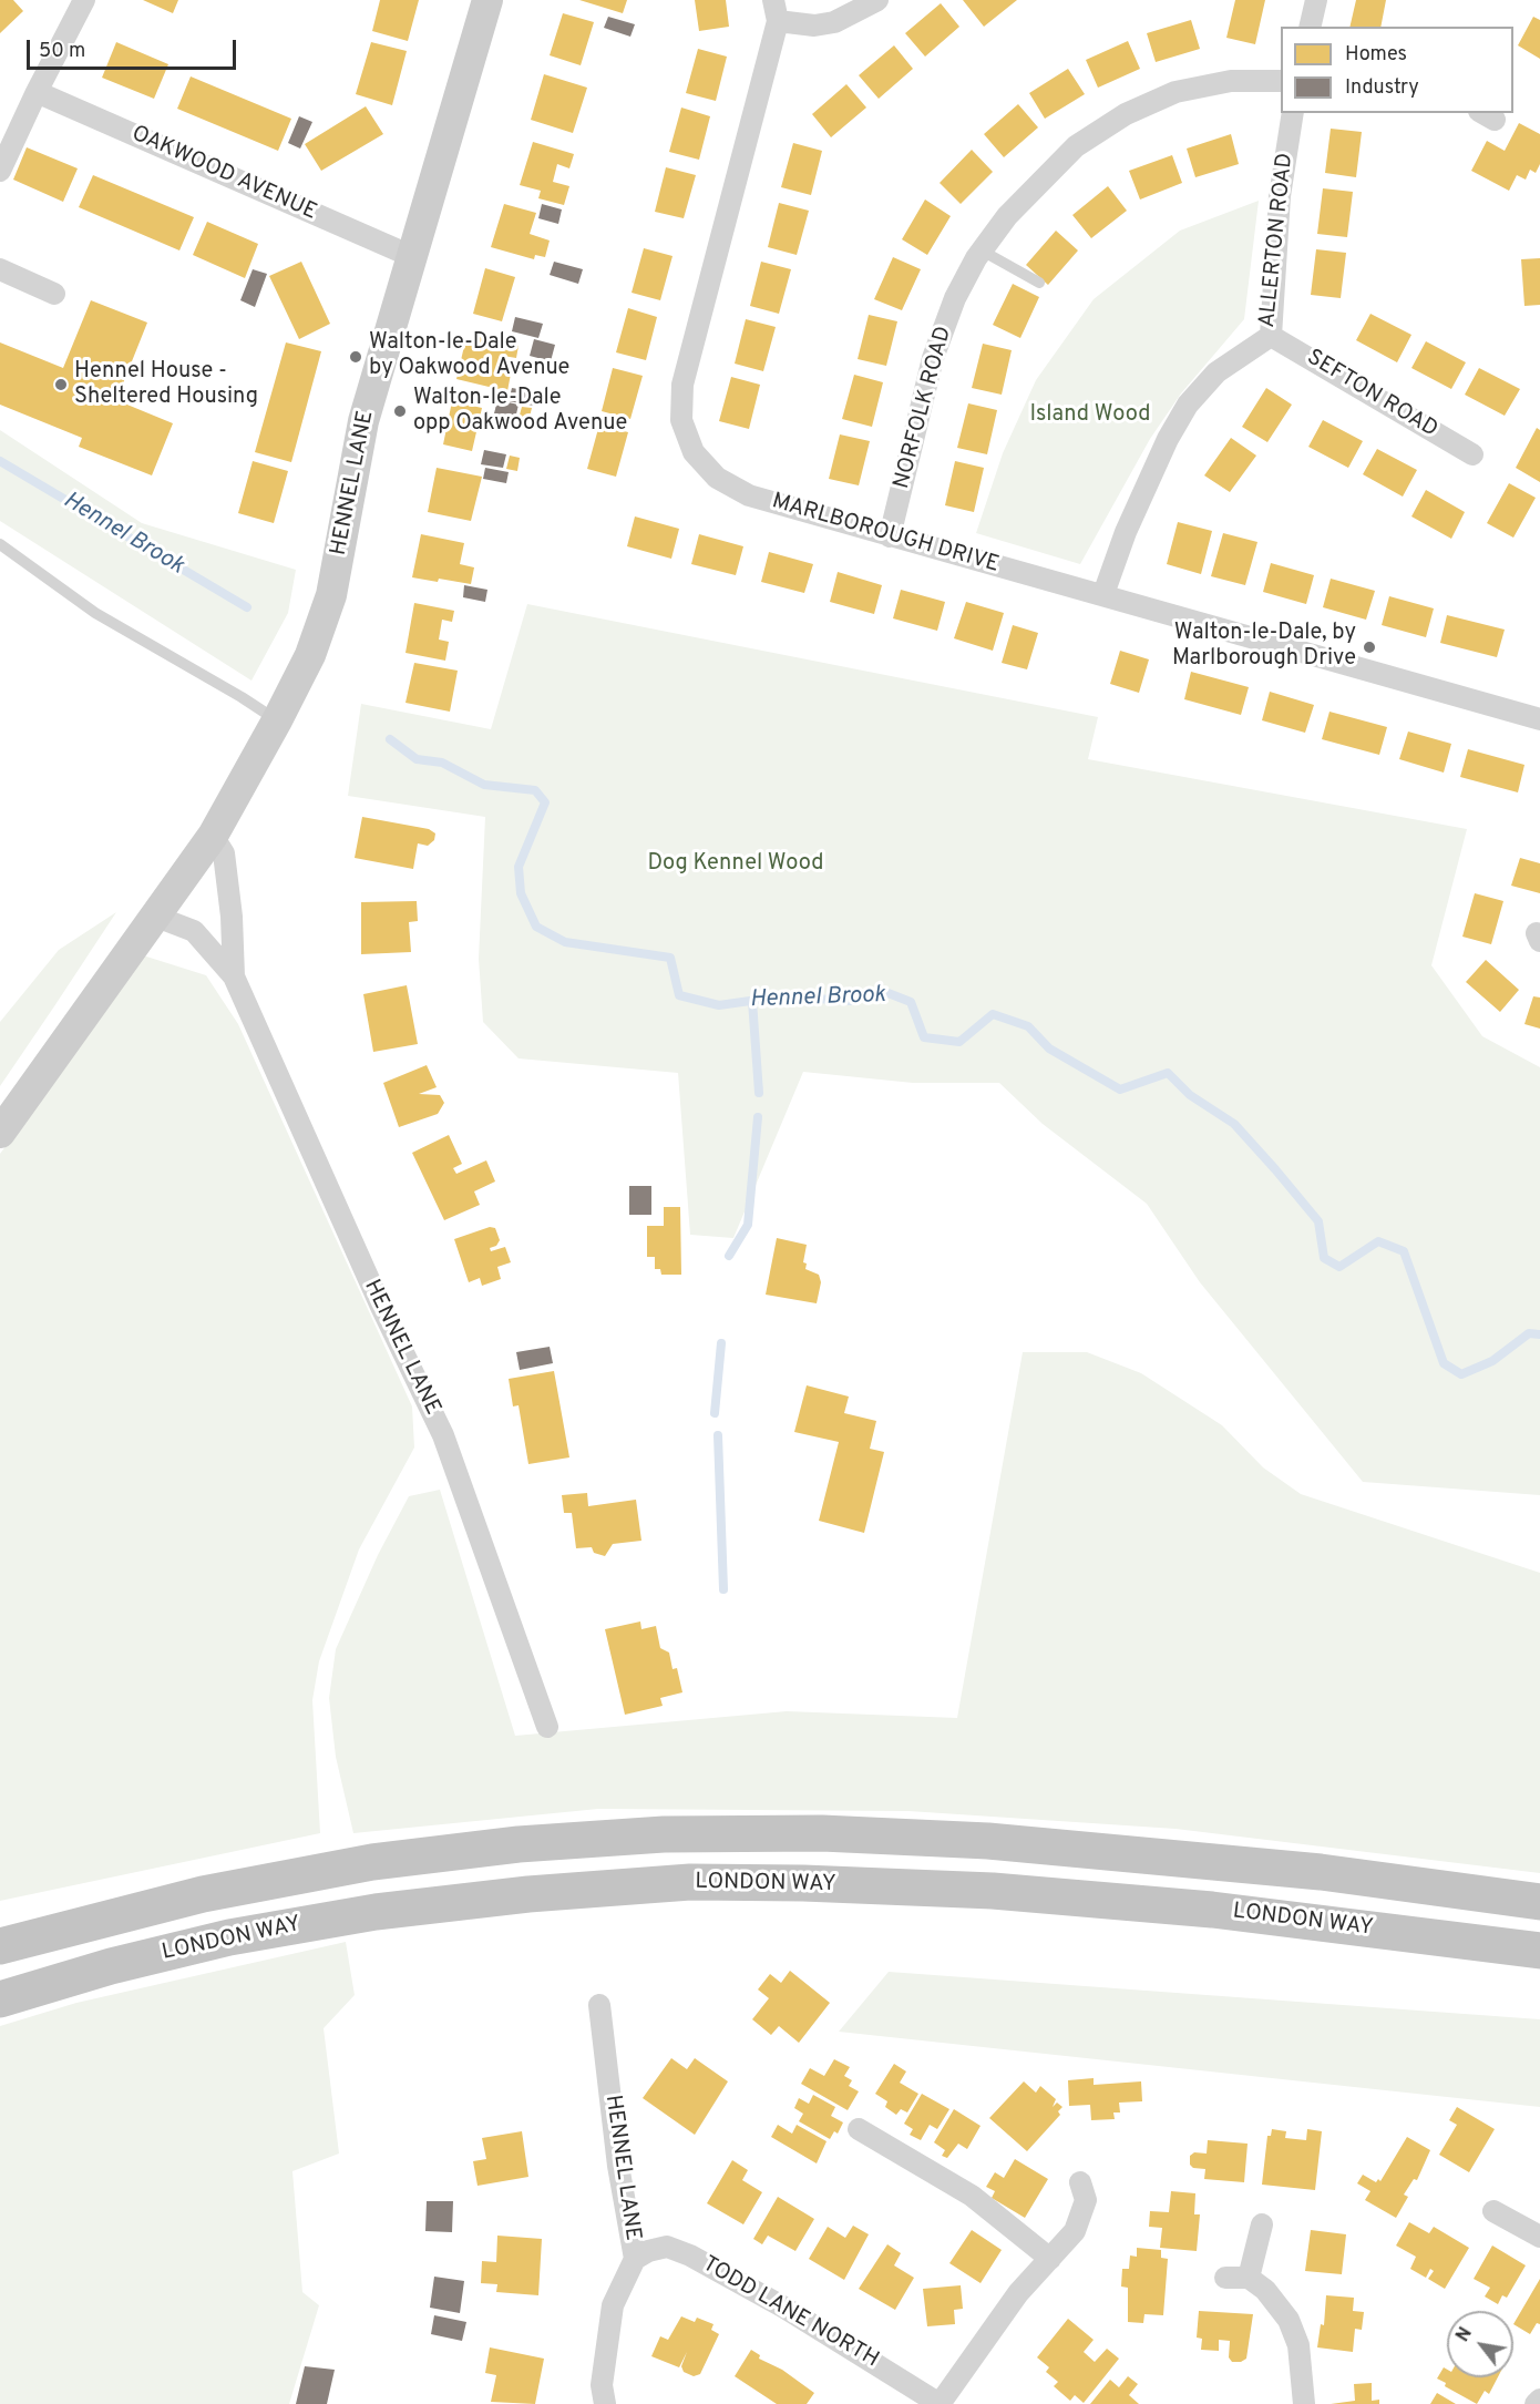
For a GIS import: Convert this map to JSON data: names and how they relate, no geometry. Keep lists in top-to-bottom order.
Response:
{
  "streets": {
    "highway": ["LONDON WAY"],
    "main road": ["HENNEL LANE"],
    "street": [
      "OAKWOOD AVENUE",
      "ALLERTON ROAD",
      "SEFTON ROAD",
      "NORFOLK ROAD",
      "MARLBOROUGH DRIVE",
      "TODD LANE NORTH"
    ]
  },
  "crossings": [
    ["OAKWOOD AVENUE", "HENNEL LANE"],
    ["ALLERTON ROAD", "SEFTON ROAD"],
    ["ALLERTON ROAD", "MARLBOROUGH DRIVE"],
    ["NORFOLK ROAD", "MARLBOROUGH DRIVE"],
    ["HENNEL LANE", "TODD LANE NORTH"]
  ],
  "water": ["Hennel Brook"],
  "parks": ["Island Wood", "Dog Kennel Wood"],
  "places": [
    "Walton-le-Dale by Oakwood Avenue",
    "Hennel House - Sheltered Housing",
    "Walton-le-Dale opp Oakwood Avenue",
    "Walton-le-Dale, by Marlborough Drive"
  ],
  "legend": ["Homes", "Industry"],
  "scale_bar": "50 m",
  "north": "top left"
}
